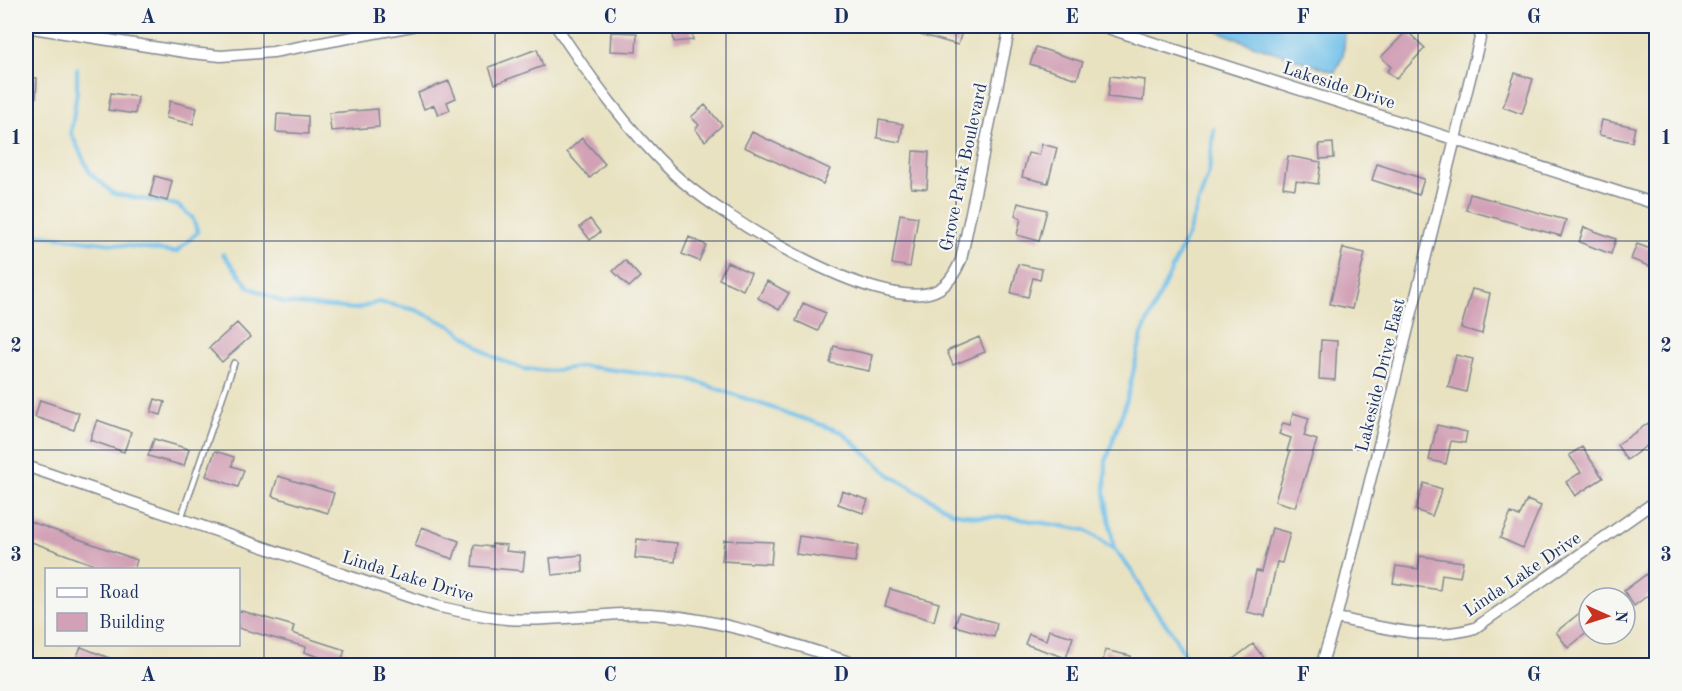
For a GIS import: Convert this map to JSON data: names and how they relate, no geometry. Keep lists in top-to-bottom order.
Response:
{
  "streets": {
    "street": [
      "Lakeside Drive",
      "Grove Park Boulevard",
      "Lakeside Drive East",
      "Linda Lake Drive"
    ]
  },
  "crossings": [
    ["Lakeside Drive", "Lakeside Drive East"],
    ["Lakeside Drive East", "Linda Lake Drive"]
  ],
  "legend": ["Road", "Building"],
  "north": "right",
  "grid": {
    "columns": [
      "A",
      "B",
      "C",
      "D",
      "E",
      "F",
      "G"
    ],
    "rows": ["1", "2", "3"]
  }
}
